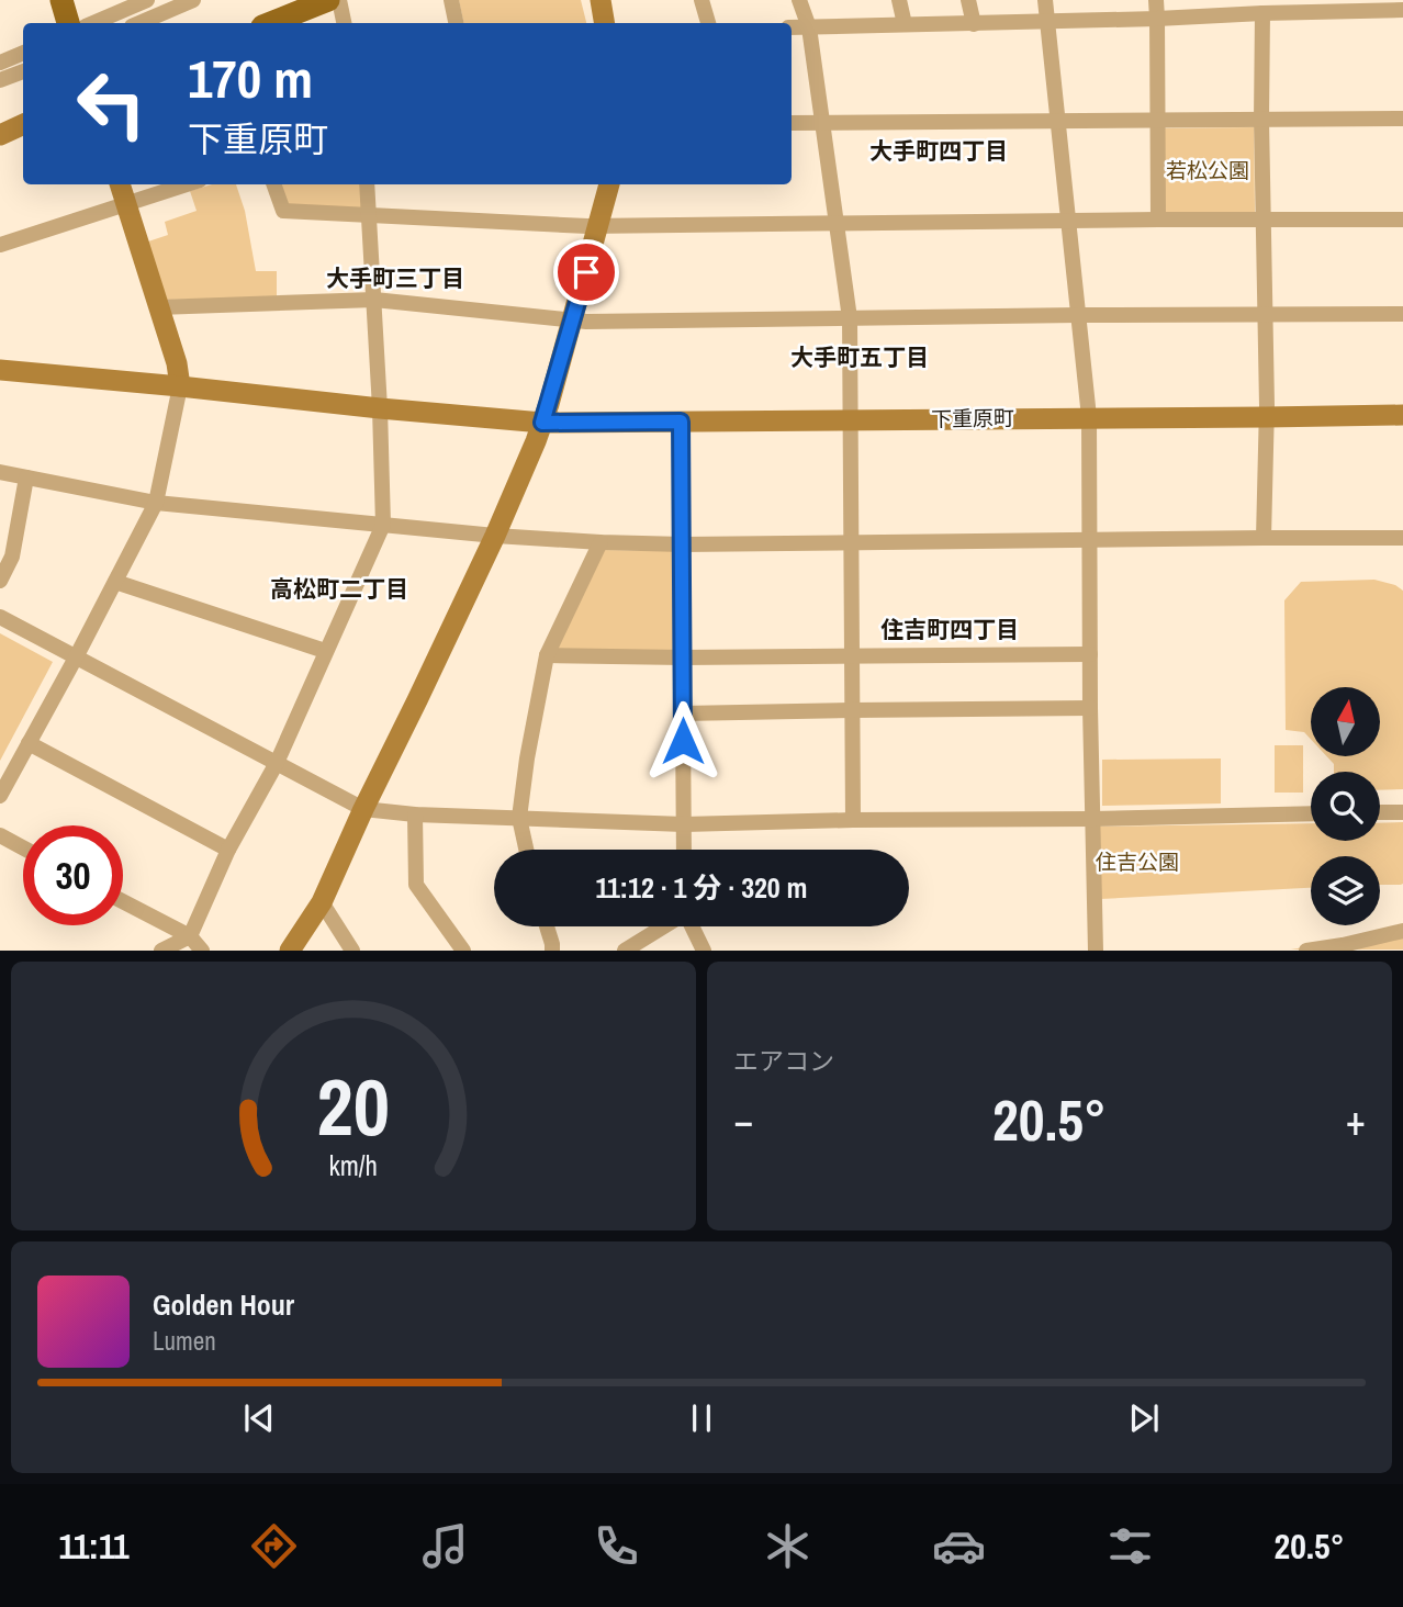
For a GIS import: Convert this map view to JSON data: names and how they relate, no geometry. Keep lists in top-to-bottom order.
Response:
{
  "streets": {
    "street": ["下重原町"]
  },
  "districts": [
    "大手町四丁目",
    "大手町三丁目",
    "大手町五丁目",
    "高松町二丁目",
    "住吉町四丁目"
  ],
  "parks": ["若松公園", "住吉公園"],
  "north": "top",
  "page": {
    "turn": ["170 m", "下重原町"],
    "limit": "30",
    "trip": "11:12 · 1 分 · 320 m",
    "tile": "エアコン",
    "heat": ["−", "20.5°", "+"],
    "song": ["Golden Hour", "Lumen"],
    "tabs": ["11:11", "20.5°"],
    "gauge": ["20", "km/h"]
  }
}
